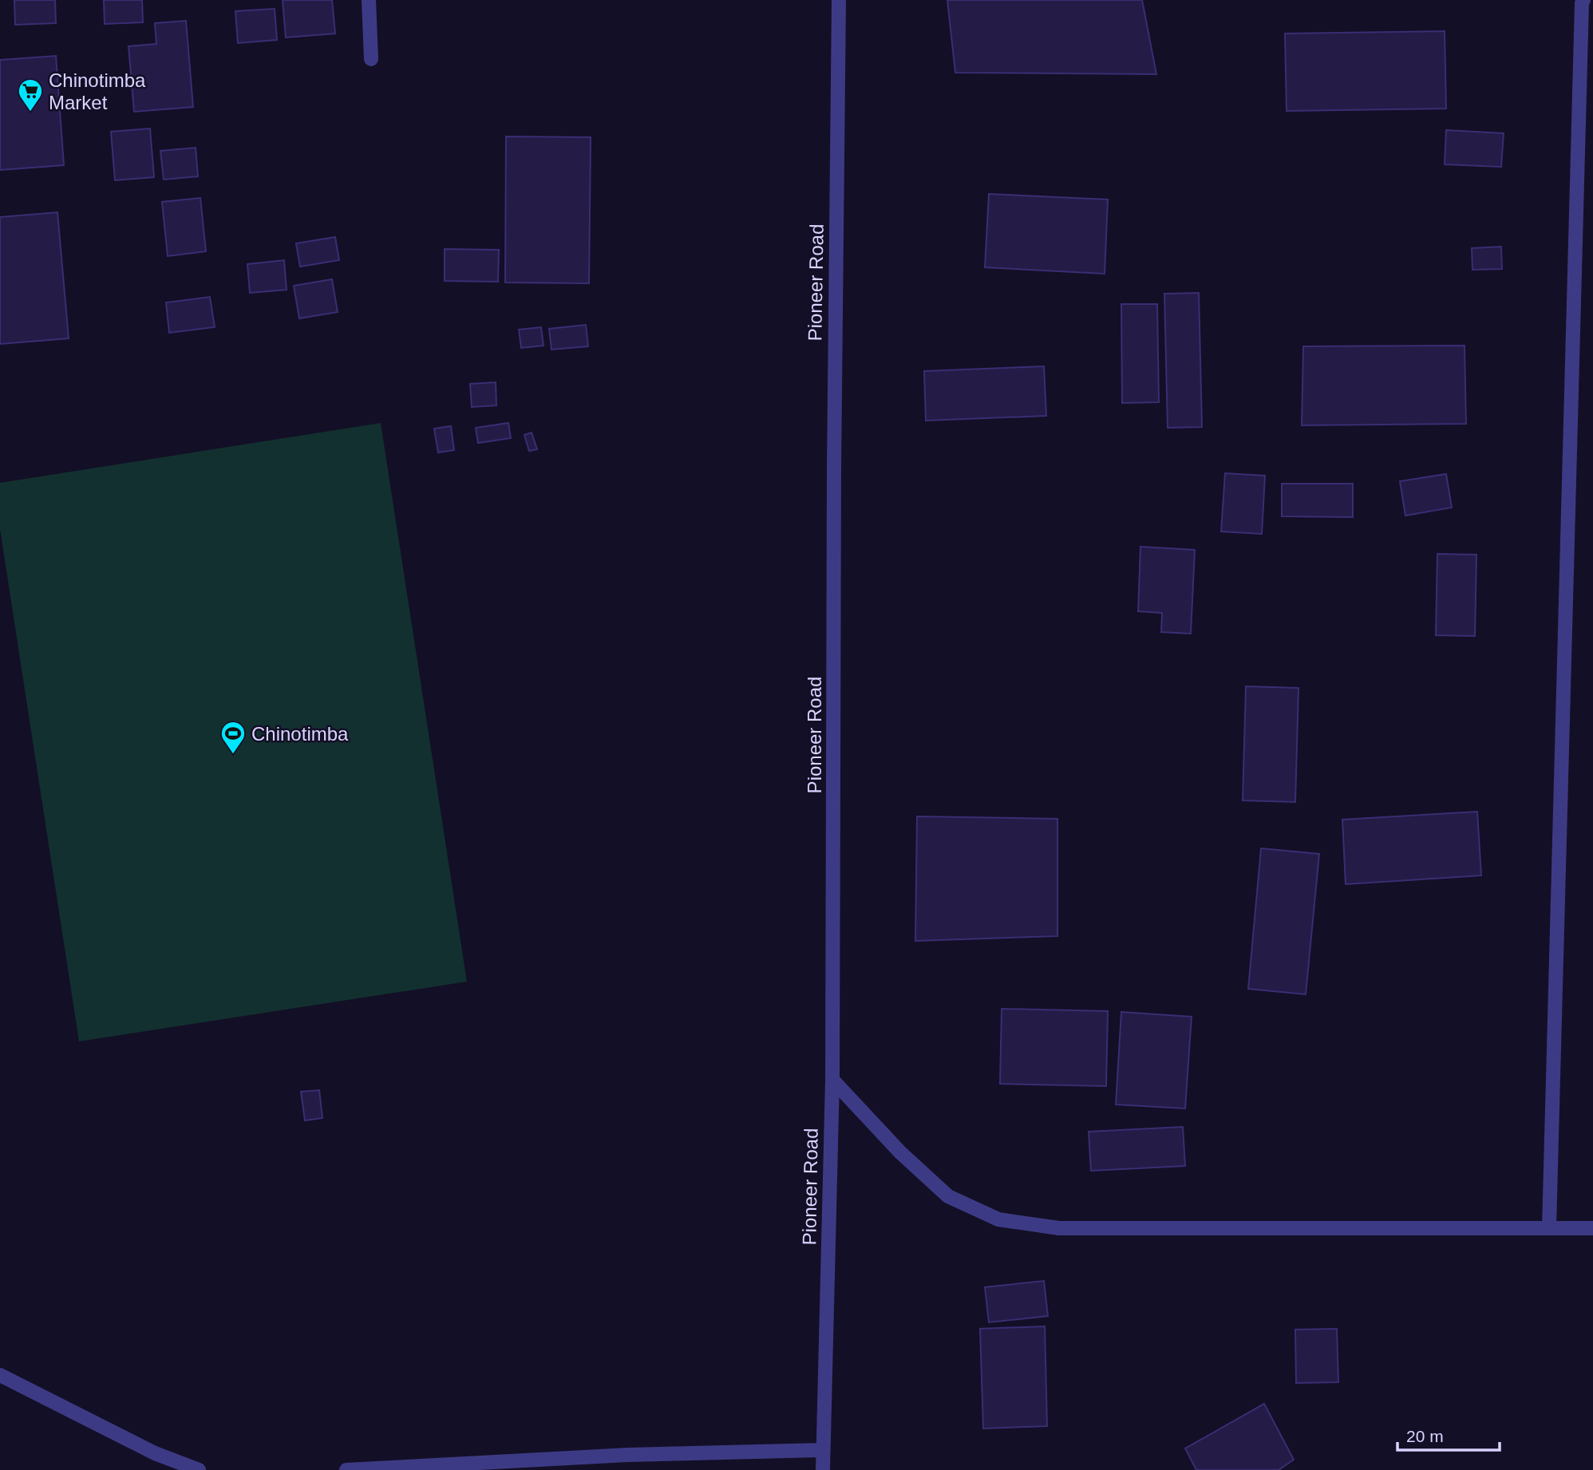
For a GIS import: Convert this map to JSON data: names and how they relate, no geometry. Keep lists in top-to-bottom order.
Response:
{
  "streets": {
    "street": ["Pioneer Road"]
  },
  "places": {
    "supermarket": ["Chinotimba Market"],
    "sports": ["Chinotimba"]
  },
  "scale_bar": "20 m"
}
